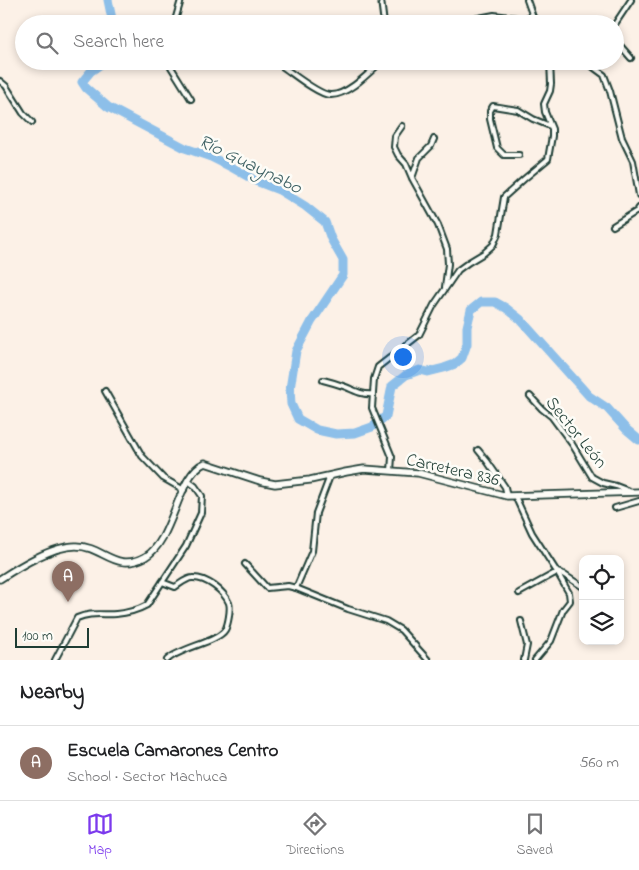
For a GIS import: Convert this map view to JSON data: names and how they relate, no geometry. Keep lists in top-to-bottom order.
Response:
{
  "streets": {
    "street": ["Sector León", "Carretera 836"]
  },
  "crossings": [
    ["Sector León", "Carretera 836"]
  ],
  "water": ["Río Guaynabo"],
  "scale_bar": "100 m",
  "page": {
    "search": "Search here",
    "pins": "A",
    "scale": "100 m",
    "heading": "Nearby",
    "list": [
      {
        "mark": "A",
        "name": "Escuela Camarones Centro",
        "note": "School · Sector Machuca",
        "value": "560 m"
      }
    ],
    "nav": ["Map", "Directions", "Saved"]
  }
}
